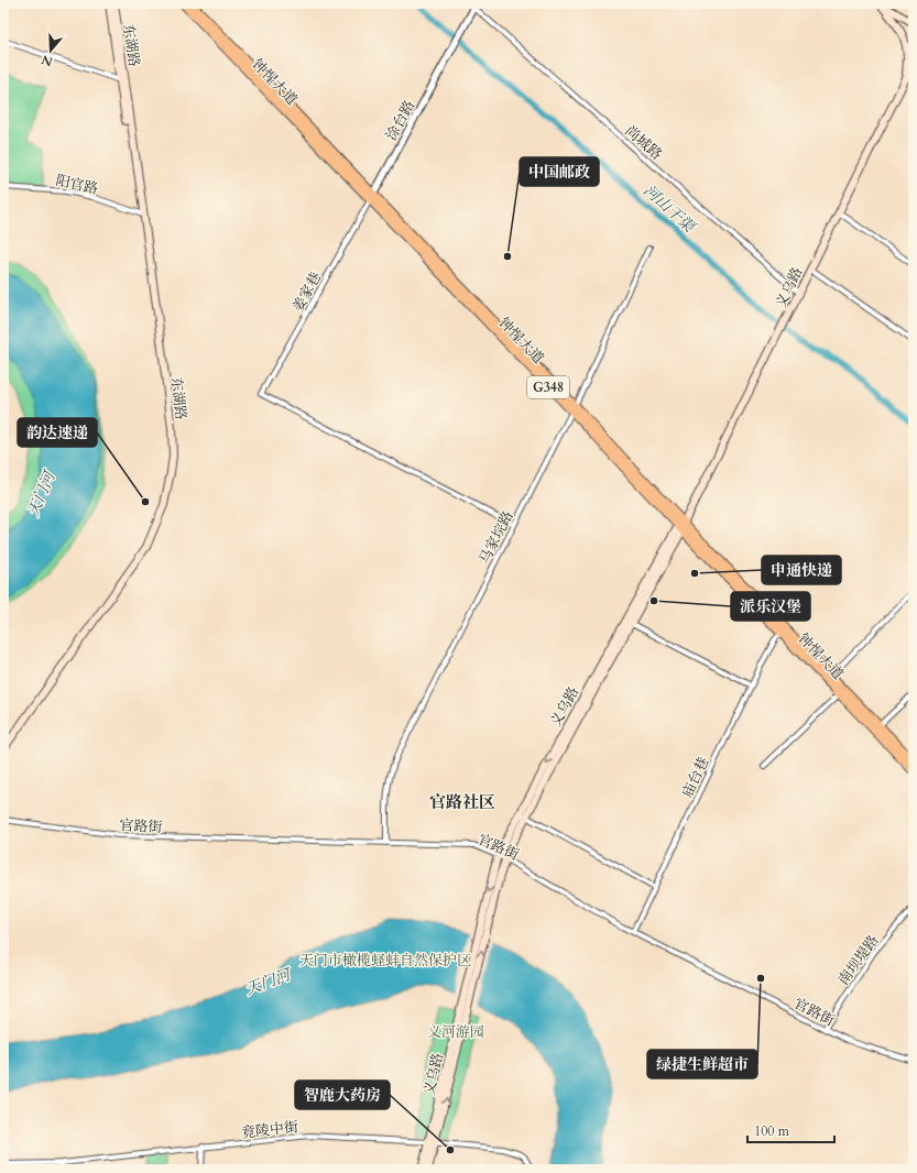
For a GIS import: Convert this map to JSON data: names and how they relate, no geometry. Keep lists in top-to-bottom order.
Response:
{
  "streets": {
    "highway": ["钟惺大道", "G348"],
    "main road": ["东湖路", "义乌路"],
    "street": [
      "涂台路",
      "尚城路",
      "阳官路",
      "姜家巷",
      "马家垸路",
      "庙台巷",
      "官路街",
      "南坝堤路",
      "竟陵中街"
    ]
  },
  "crossings": [
    ["东湖路", "阳官路"],
    ["钟惺大道", "涂台路"],
    ["钟惺大道", "义乌路"],
    ["钟惺大道", "姜家巷"],
    ["钟惺大道", "马家垸路"],
    ["钟惺大道", "庙台巷"],
    ["涂台路", "尚城路"],
    ["涂台路", "姜家巷"],
    ["尚城路", "义乌路"],
    ["义乌路", "官路街"],
    ["义乌路", "竟陵中街"],
    ["姜家巷", "马家垸路"],
    ["马家垸路", "官路街"],
    ["庙台巷", "官路街"],
    ["官路街", "南坝堤路"]
  ],
  "districts": ["官路社区"],
  "water": ["河山干渠", "天门河"],
  "parks": ["天门市橄榄蛏蚌自然保护区", "义河游园"],
  "places": [
    "中国邮政",
    "韵达速递",
    "申通快递",
    "派乐汉堡",
    "绿捷生鲜超市",
    "智鹿大药房"
  ],
  "scale_bar": "100 m",
  "north": "bottom"
}
